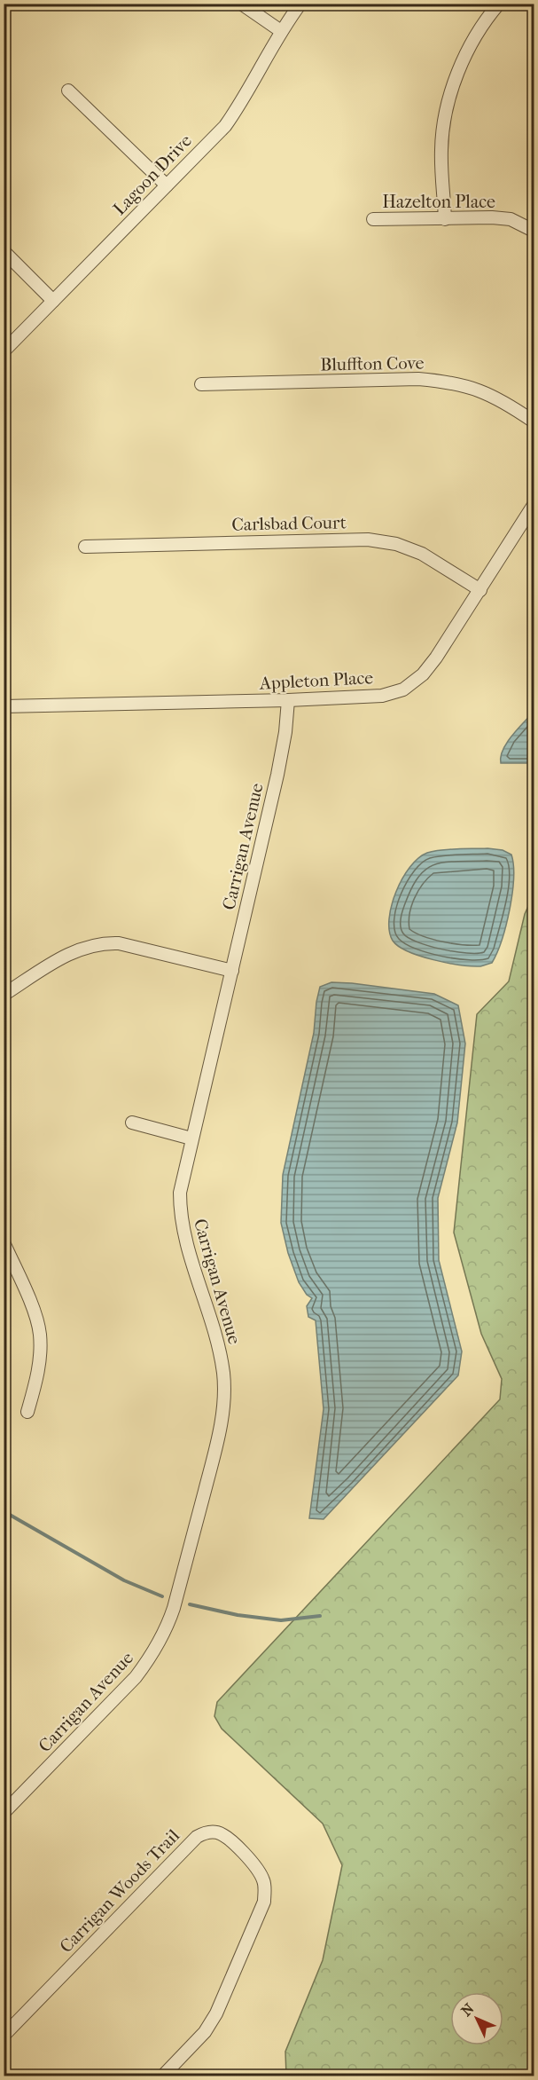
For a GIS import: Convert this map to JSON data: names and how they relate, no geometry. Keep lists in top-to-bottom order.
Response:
{
  "streets": {
    "street": [
      "Lagoon Drive",
      "Hazelton Place",
      "Bluffton Cove",
      "Carlsbad Court",
      "Appleton Place",
      "Carrigan Avenue",
      "Carrigan Woods Trail"
    ]
  },
  "crossings": [
    ["Carlsbad Court", "Appleton Place"],
    ["Appleton Place", "Carrigan Avenue"]
  ],
  "north": "top left"
}
